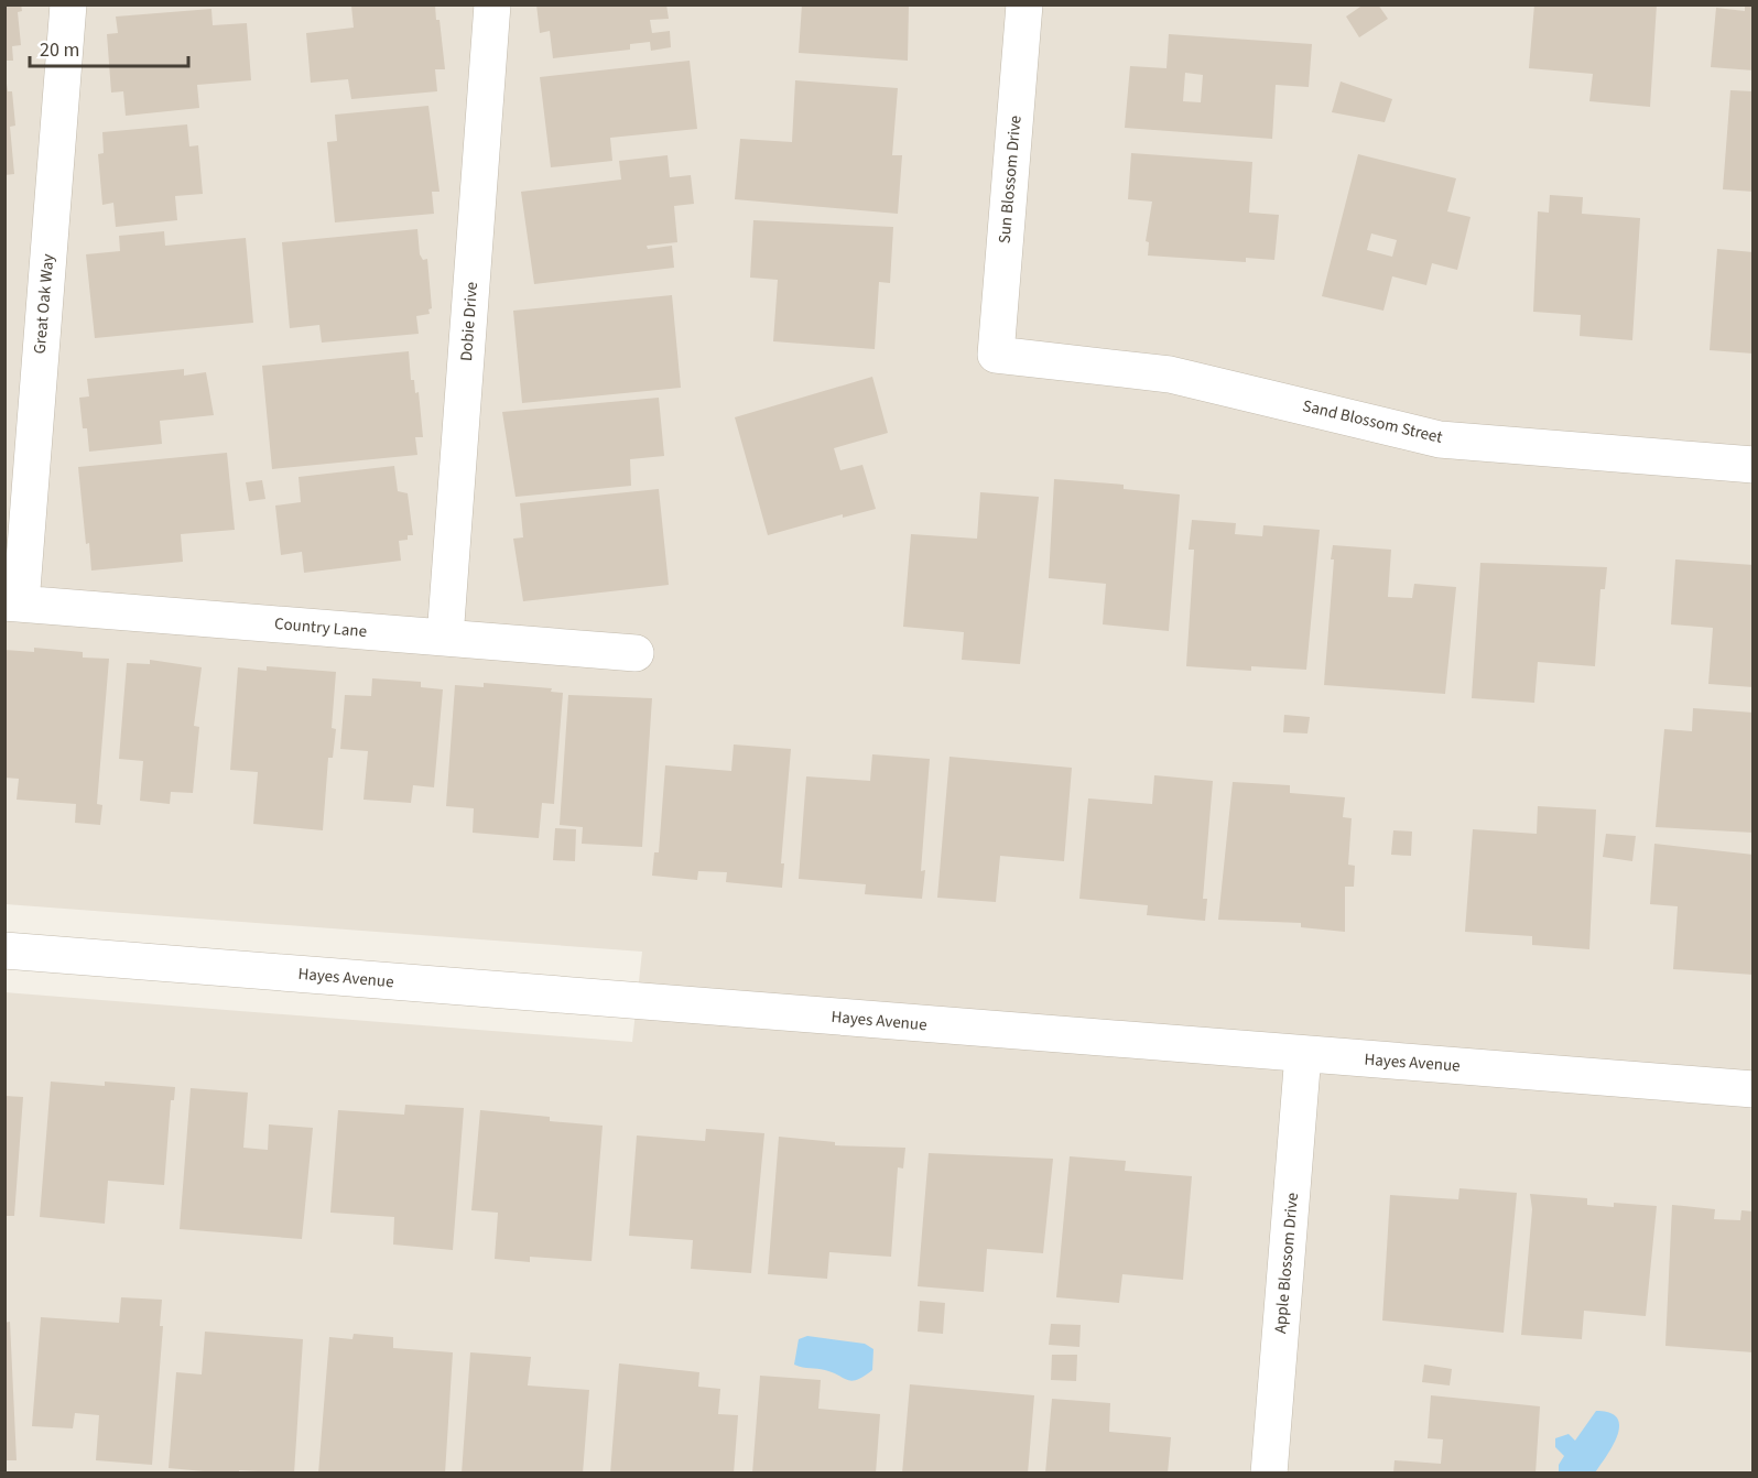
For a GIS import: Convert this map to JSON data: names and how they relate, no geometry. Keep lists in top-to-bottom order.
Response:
{
  "streets": {
    "street": [
      "Sun Blossom Drive",
      "Great Oak Way",
      "Dobie Drive",
      "Sand Blossom Street",
      "Country Lane",
      "Hayes Avenue",
      "Apple Blossom Drive"
    ]
  },
  "crossings": [
    ["Sun Blossom Drive", "Sand Blossom Street"],
    ["Great Oak Way", "Country Lane"],
    ["Dobie Drive", "Country Lane"],
    ["Hayes Avenue", "Apple Blossom Drive"]
  ],
  "scale_bar": "20 m"
}
